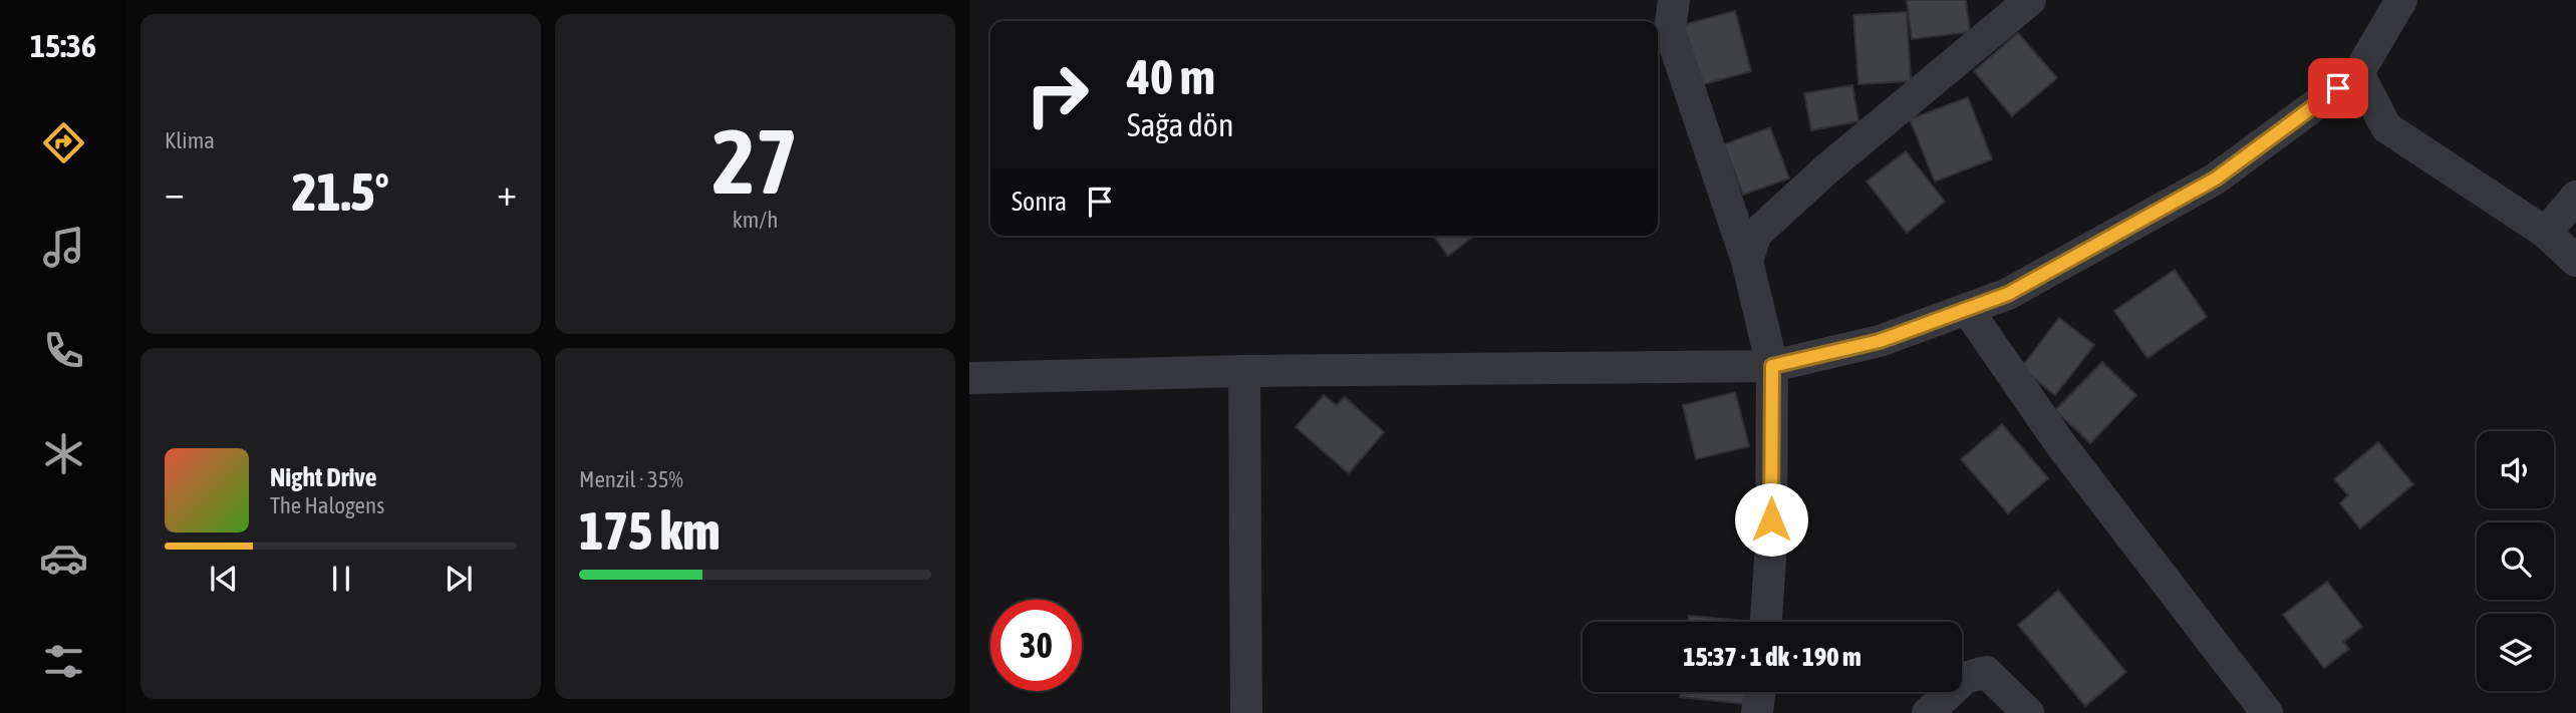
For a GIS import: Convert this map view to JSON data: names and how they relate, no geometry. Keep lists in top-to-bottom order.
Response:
{
  "page": {
    "tabs": "15:36",
    "tile": [
      "Klima",
      ["27", "km/h"],
      ["Menzil · 35%", "175 km"]
    ],
    "turn": ["40 m", "Sağa dön"],
    "heat": ["−", "21.5°", "+"],
    "then": "Sonra",
    "song": ["Night Drive", "The Halogens"],
    "limit": "30",
    "trip": "15:37 · 1 dk · 190 m"
  }
}
